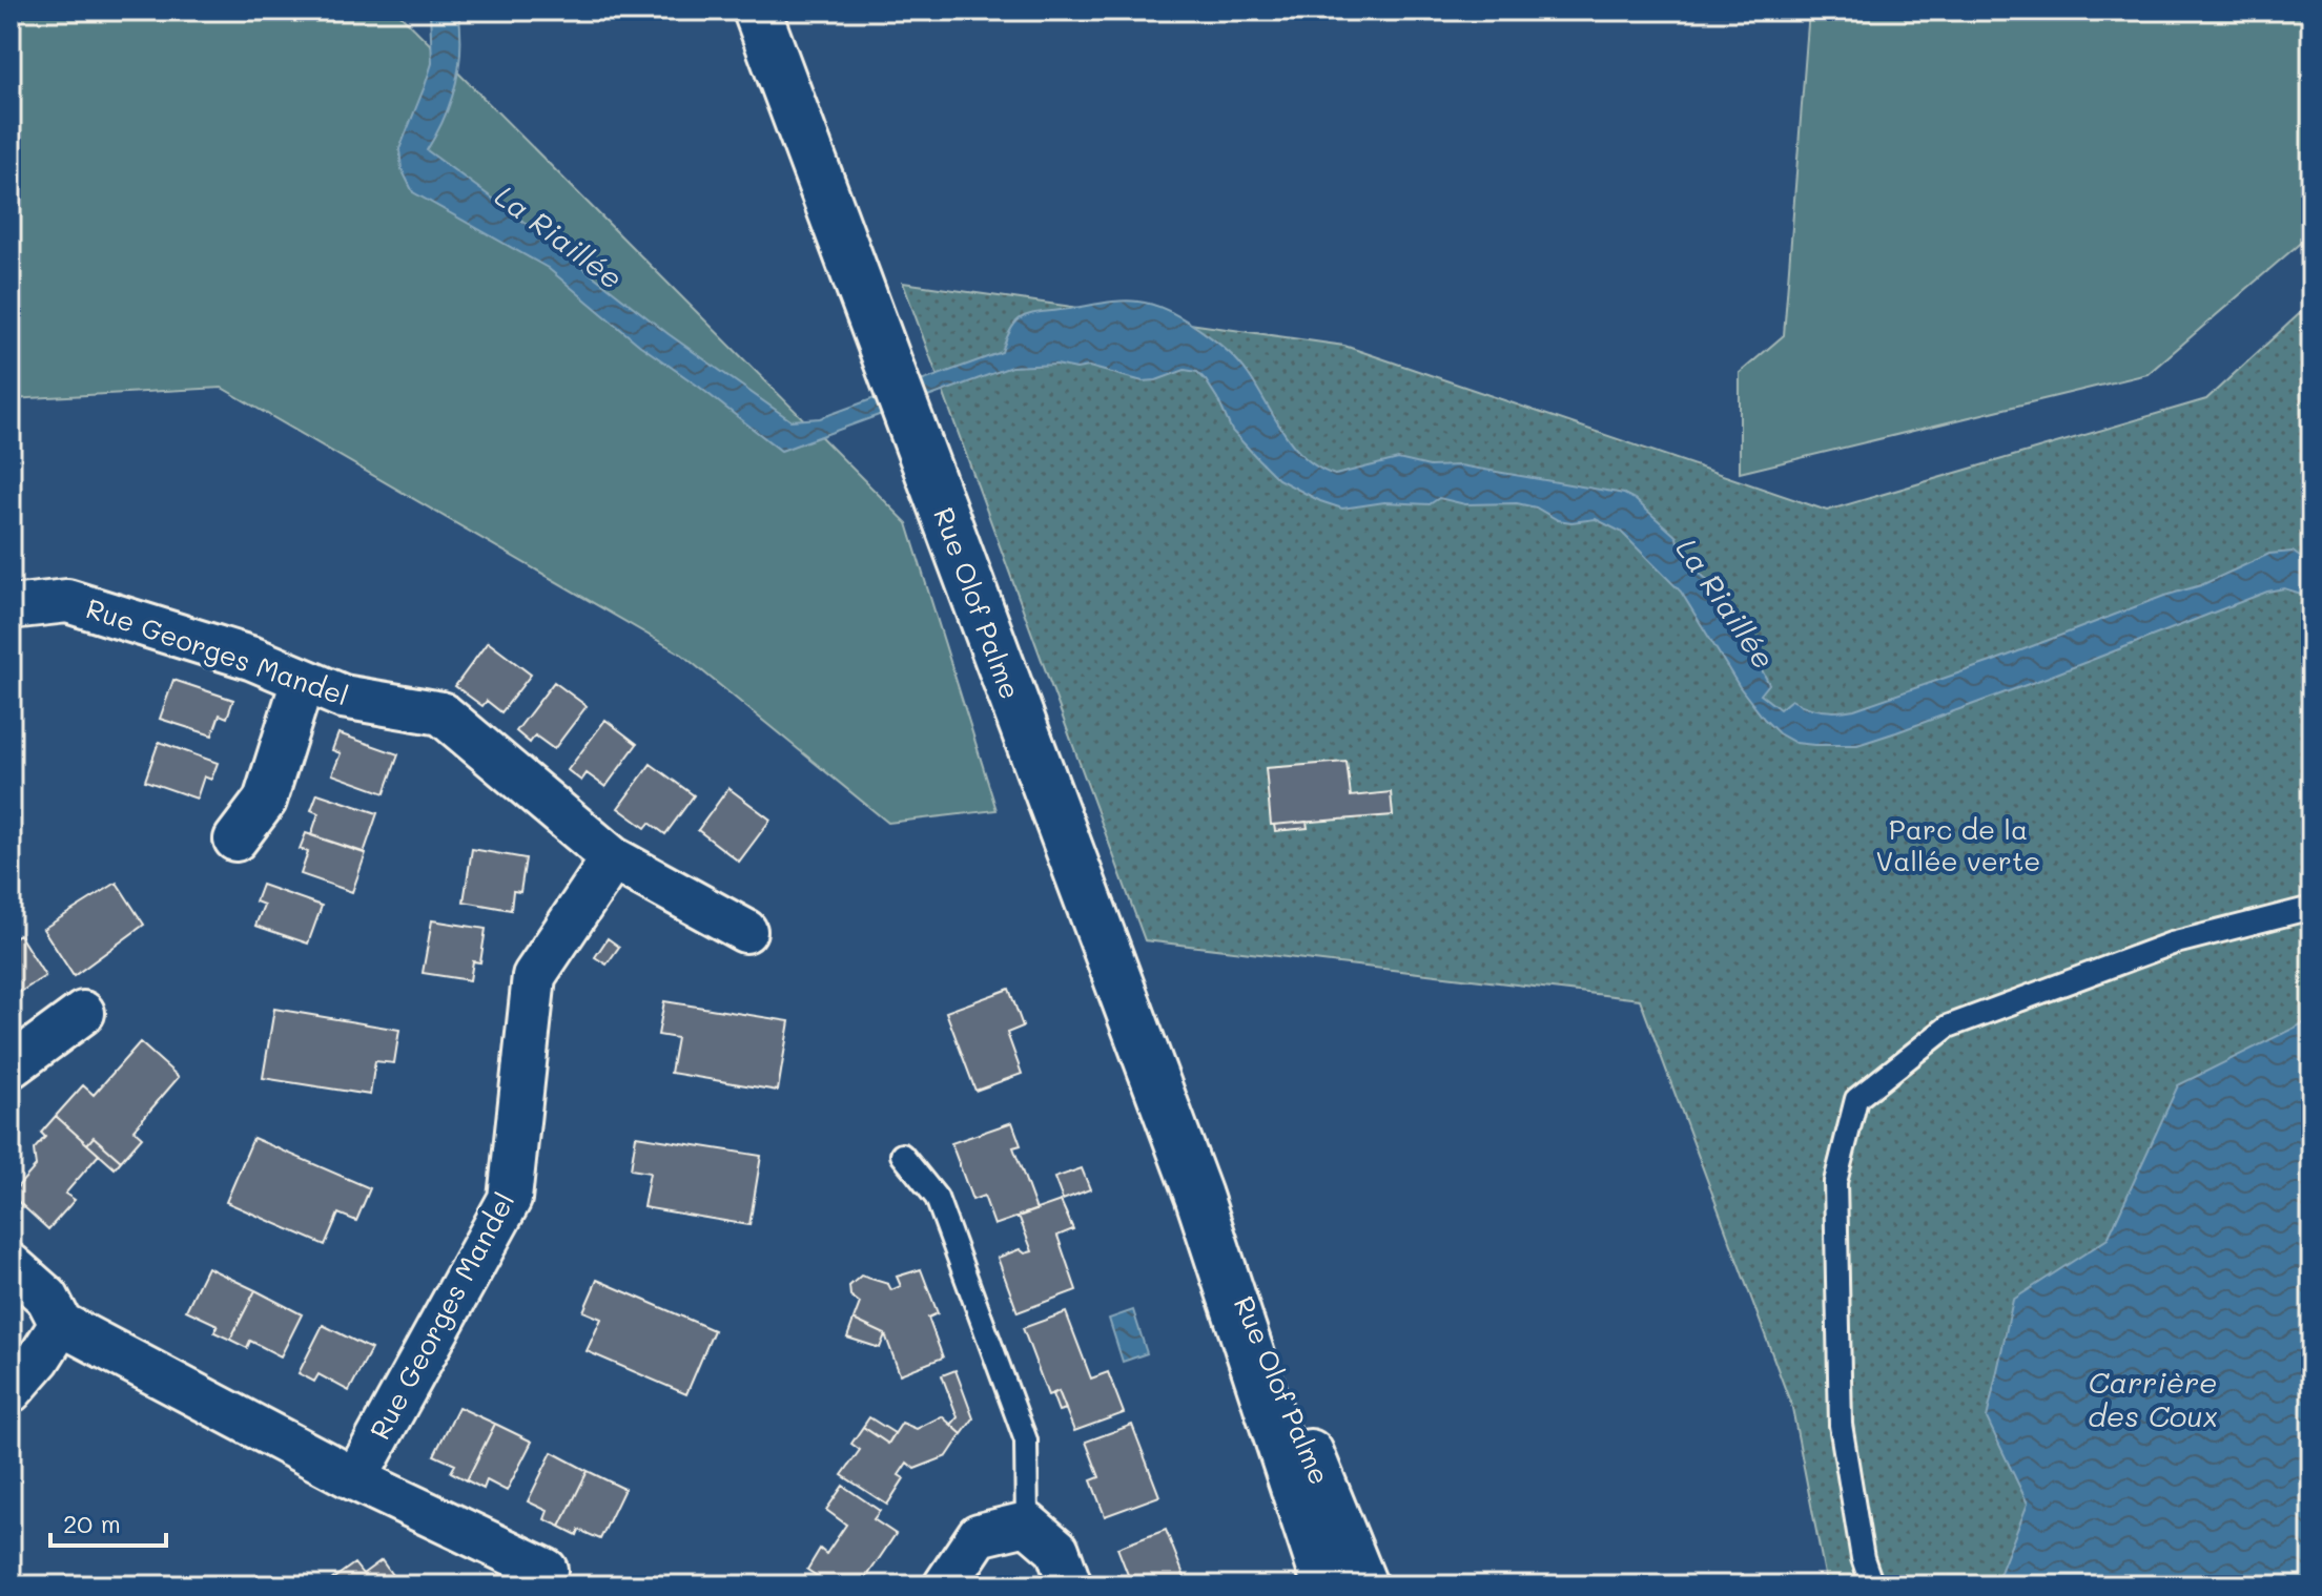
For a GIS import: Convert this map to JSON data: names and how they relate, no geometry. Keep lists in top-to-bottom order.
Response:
{
  "streets": {
    "main road": ["Rue Olof Palme"],
    "street": ["Rue Georges Mandel"]
  },
  "water": ["La Riaillée", "Carrière des Coux"],
  "parks": ["Parc de la Vallée verte"],
  "scale_bar": "20 m"
}
